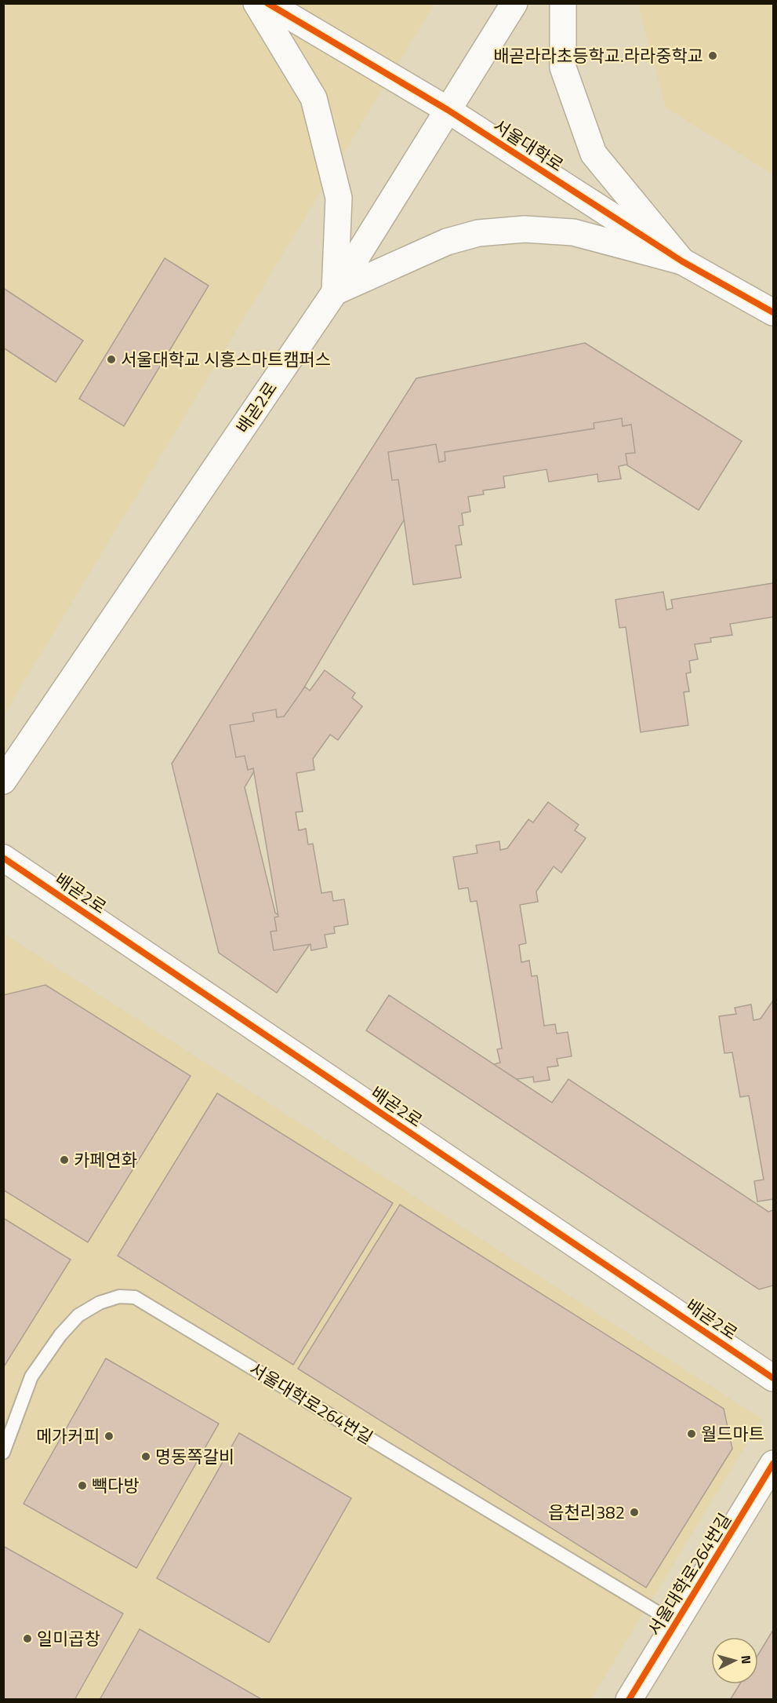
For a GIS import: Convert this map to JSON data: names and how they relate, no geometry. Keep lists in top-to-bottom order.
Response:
{
  "streets": {
    "main road": ["서울대학로", "배곧2로", "서울대학로264번길"]
  },
  "crossings": [
    ["서울대학로", "배곧2로"]
  ],
  "places": [
    "배곧라라초등학교.라라중학교",
    "서울대학교 시흥스마트캠퍼스",
    "카페연화",
    "월드마트",
    "메가커피",
    "명동쪽갈비",
    "빽다방",
    "읍천리382",
    "일미곱창"
  ],
  "north": "right"
}
